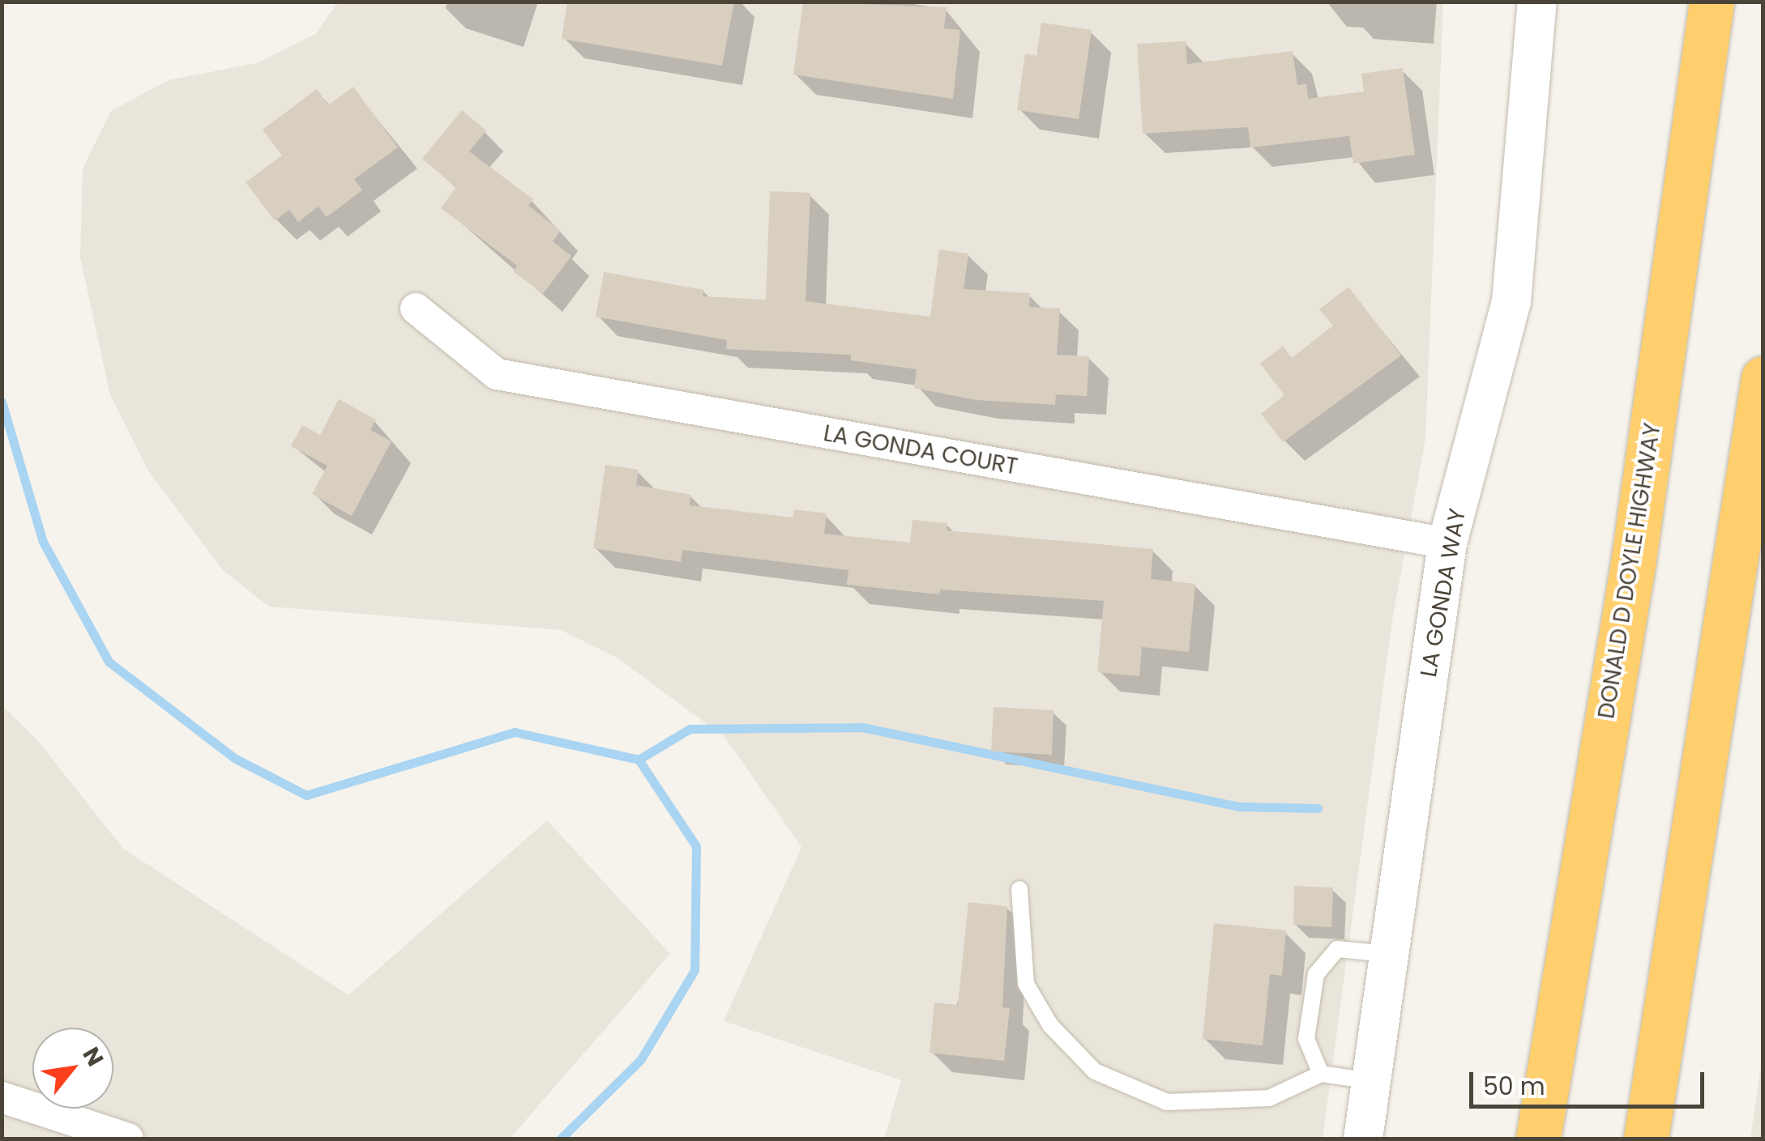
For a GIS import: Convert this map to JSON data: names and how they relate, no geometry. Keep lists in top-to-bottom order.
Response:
{
  "streets": {
    "highway": ["DONALD D DOYLE HIGHWAY"],
    "street": ["LA GONDA COURT", "LA GONDA WAY"]
  },
  "crossings": [
    ["LA GONDA COURT", "LA GONDA WAY"]
  ],
  "scale_bar": "50 m",
  "north": "top right"
}
